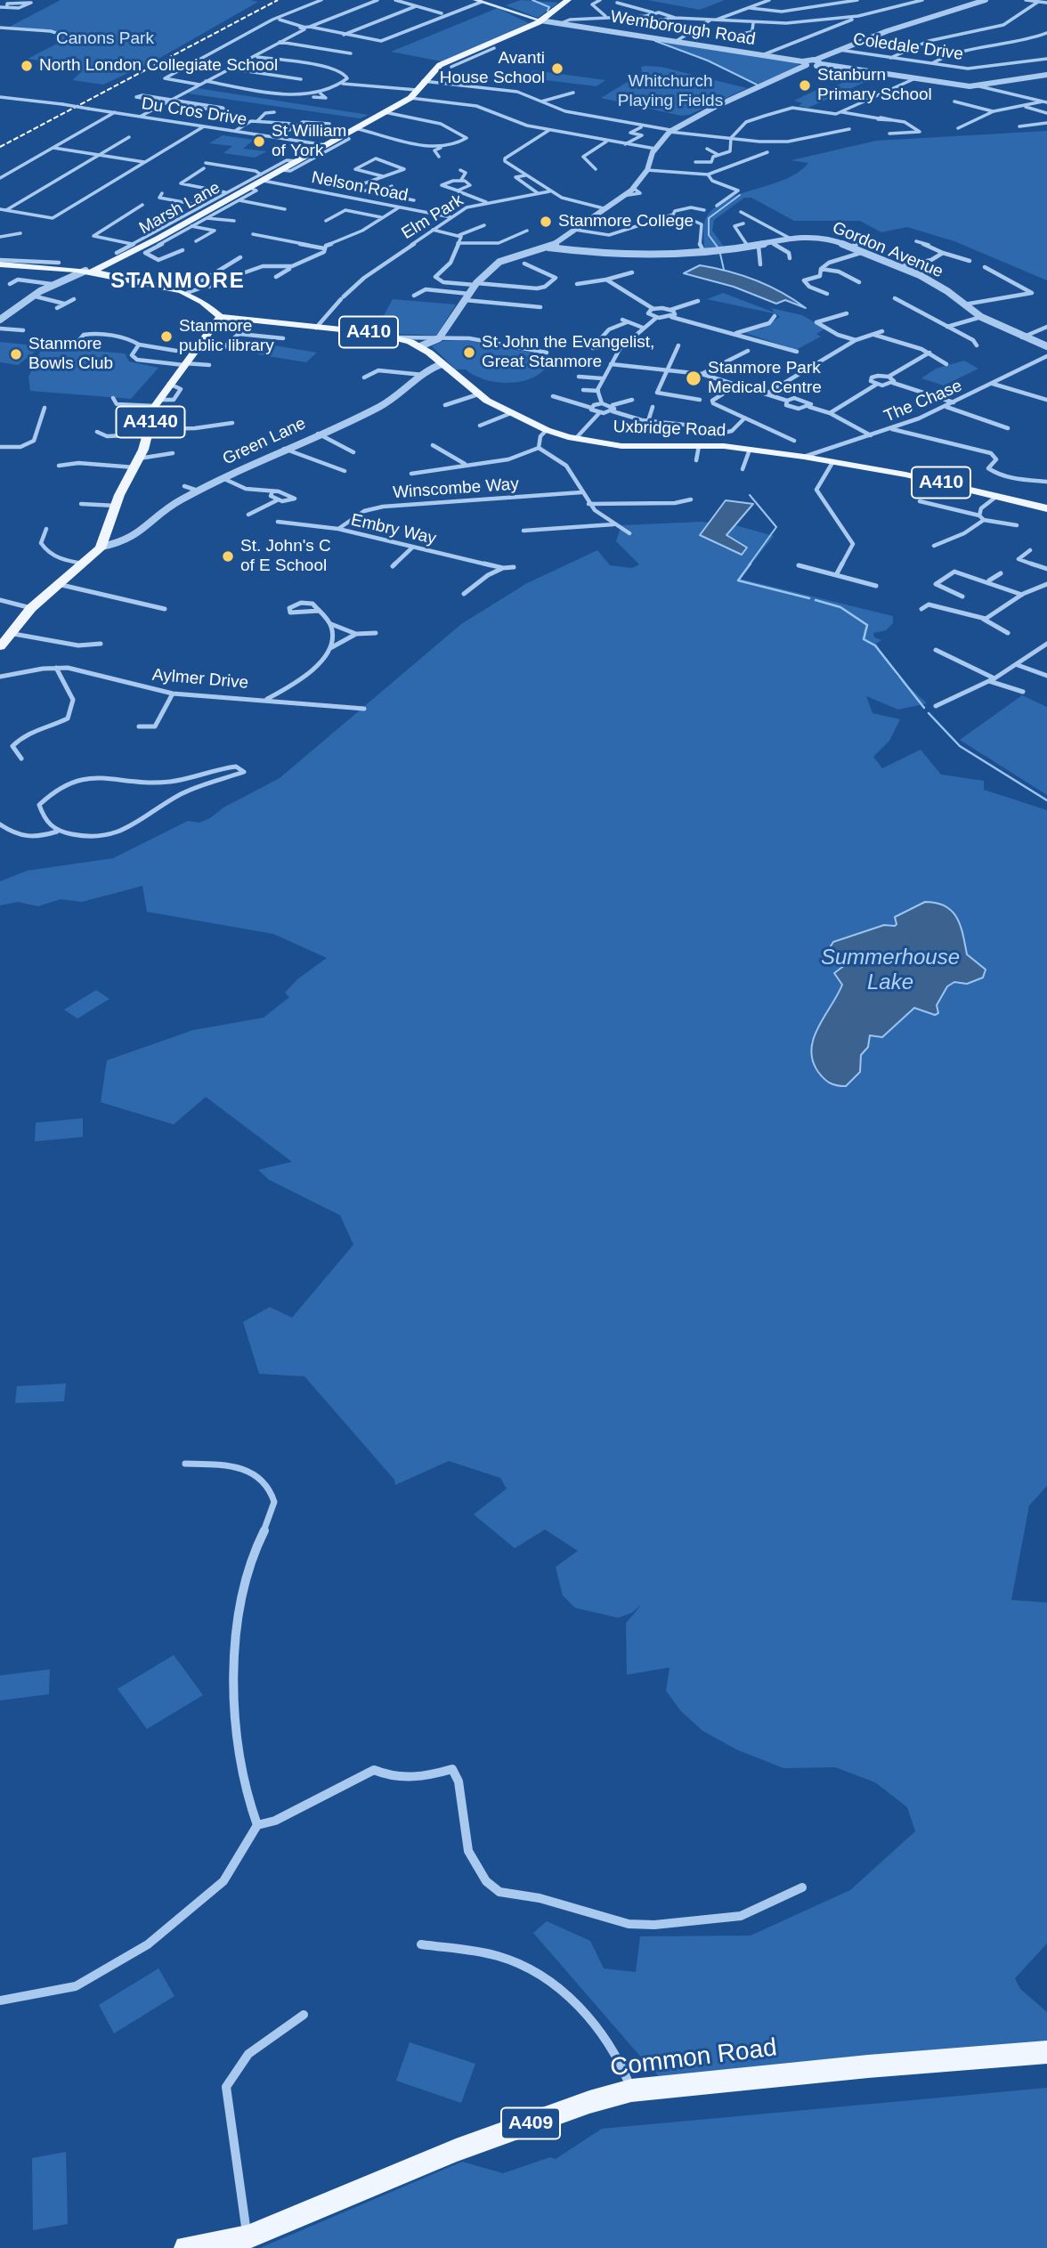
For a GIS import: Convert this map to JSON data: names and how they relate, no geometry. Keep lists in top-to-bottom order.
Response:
{
  "streets": {
    "main road": [
      "Marsh Lane",
      "A410",
      "A4140",
      "Uxbridge Road",
      "Common Road",
      "A409"
    ],
    "street": [
      "Wemborough Road",
      "Coledale Drive",
      "Du Cros Drive",
      "Nelson Road",
      "Elm Park",
      "Gordon Avenue",
      "The Chase",
      "Green Lane",
      "Winscombe Way",
      "Embry Way",
      "Aylmer Drive"
    ]
  },
  "crossings": [
    ["Wemborough Road", "Marsh Lane"],
    ["Du Cros Drive", "Marsh Lane"],
    ["Nelson Road", "Marsh Lane"],
    ["Nelson Road", "Elm Park"],
    ["Marsh Lane", "A410"],
    ["Elm Park", "A410"],
    ["Elm Park", "Uxbridge Road"],
    ["A410", "A4140"],
    ["A410", "Uxbridge Road"],
    ["The Chase", "Uxbridge Road"],
    ["A4140", "Green Lane"],
    ["Uxbridge Road", "Green Lane"],
    ["Winscombe Way", "Embry Way"]
  ],
  "districts": ["STANMORE"],
  "water": ["Summerhouse Lake"],
  "parks": ["Canons Park", "Whitchurch Playing Fields"],
  "places": [
    "North London Collegiate School",
    "Avanti House School",
    "Stanburn Primary School",
    "St William of York",
    "Stanmore College",
    "Stanmore public library",
    "St John the Evangelist, Great Stanmore",
    "Stanmore Bowls Club",
    "Stanmore Park Medical Centre",
    "St. John's C of E School"
  ]
}
